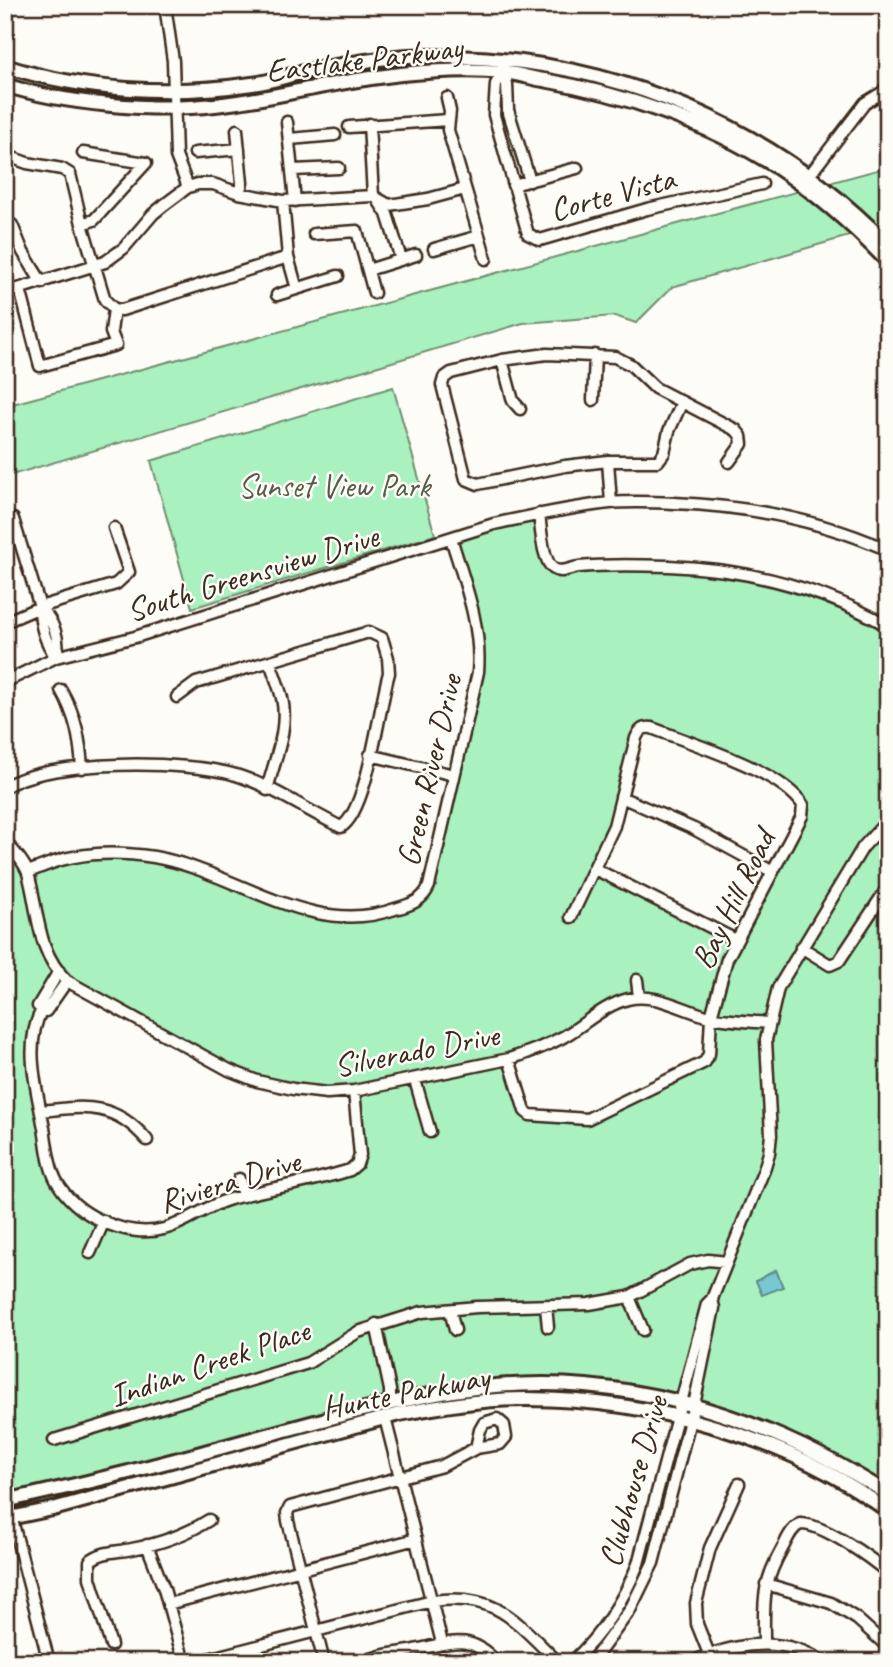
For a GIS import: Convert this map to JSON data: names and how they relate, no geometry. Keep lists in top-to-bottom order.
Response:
{
  "streets": {
    "main road": ["Eastlake Parkway", "Hunte Parkway"],
    "street": [
      "Corte Vista",
      "South Greensview Drive",
      "Green River Drive",
      "Bay Hill Road",
      "Silverado Drive",
      "Riviera Drive",
      "Indian Creek Place",
      "Clubhouse Drive"
    ]
  },
  "crossings": [
    ["Eastlake Parkway", "Corte Vista"],
    ["South Greensview Drive", "Green River Drive"],
    ["Green River Drive", "Silverado Drive"],
    ["Bay Hill Road", "Silverado Drive"],
    ["Silverado Drive", "Riviera Drive"],
    ["Indian Creek Place", "Clubhouse Drive"],
    ["Hunte Parkway", "Clubhouse Drive"]
  ],
  "parks": ["Sunset View Park"]
}
